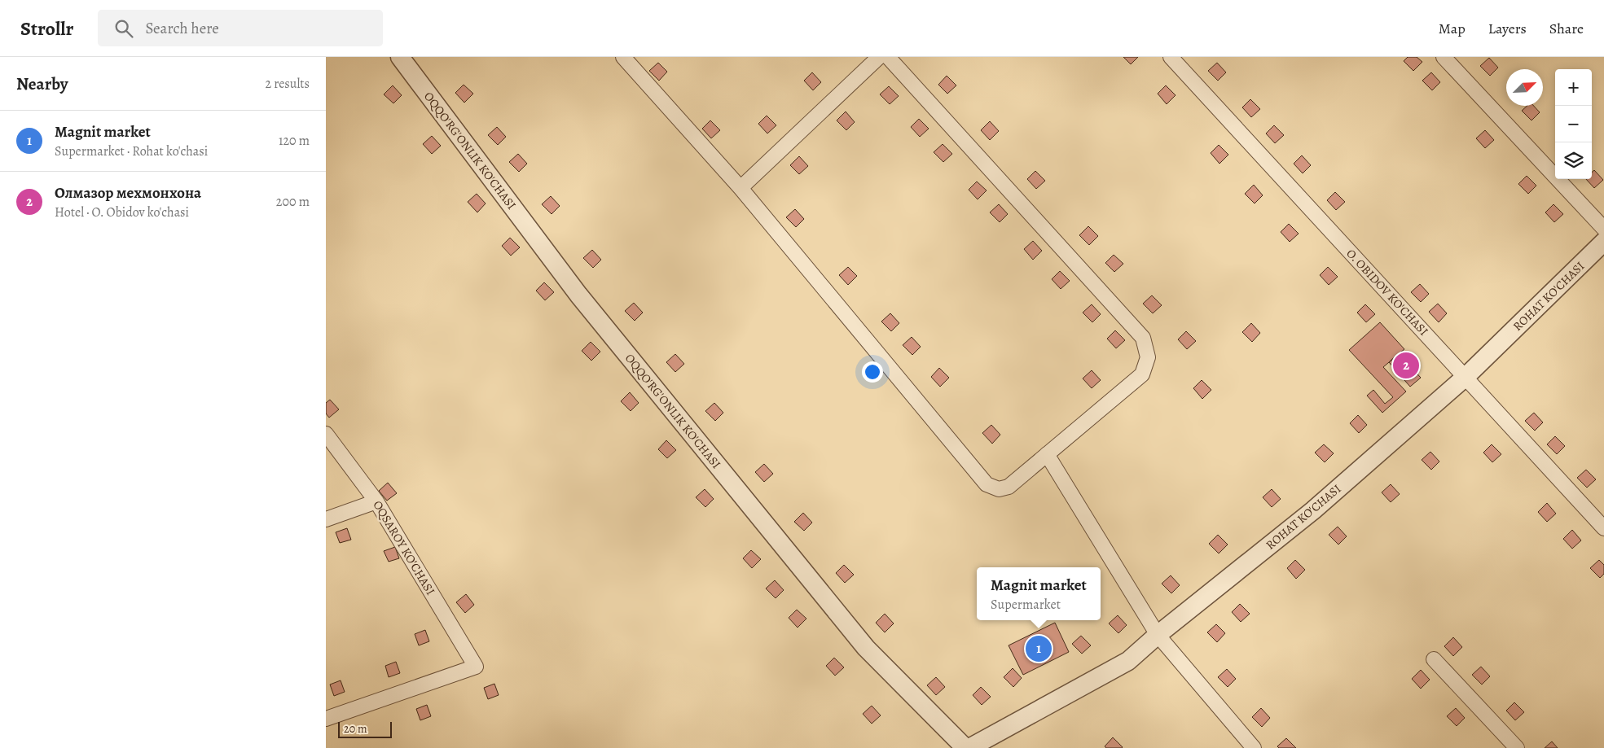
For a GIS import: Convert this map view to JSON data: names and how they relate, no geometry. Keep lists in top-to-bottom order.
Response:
{
  "streets": {
    "street": [
      "OQQO'RG'ONLIK KO'CHASI",
      "O. OBIDOV KO'CHASI",
      "ROHAT KO'CHASI",
      "OQSAROY KO'CHASI"
    ]
  },
  "crossings": [
    ["O. OBIDOV KO'CHASI", "ROHAT KO'CHASI"]
  ],
  "scale_bar": "20 m",
  "north": "top right",
  "page": {
    "header": "Strollr",
    "search": "Search here",
    "nav": ["Map", "Layers", "Share"],
    "heading": ["Nearby", "2 results"],
    "map_buttons": ["+", "−"],
    "list": [
      {
        "mark": "1",
        "name": "Magnit market",
        "note": "Supermarket · Rohat ko'chasi",
        "value": "120 m"
      },
      {
        "mark": "2",
        "name": "Олмазор мехмонхона",
        "note": "Hotel · O. Obidov ko'chasi",
        "value": "200 m"
      }
    ],
    "pins": ["2", "1"],
    "popup": ["Magnit market", "Supermarket"],
    "scale": "20 m"
  }
}
